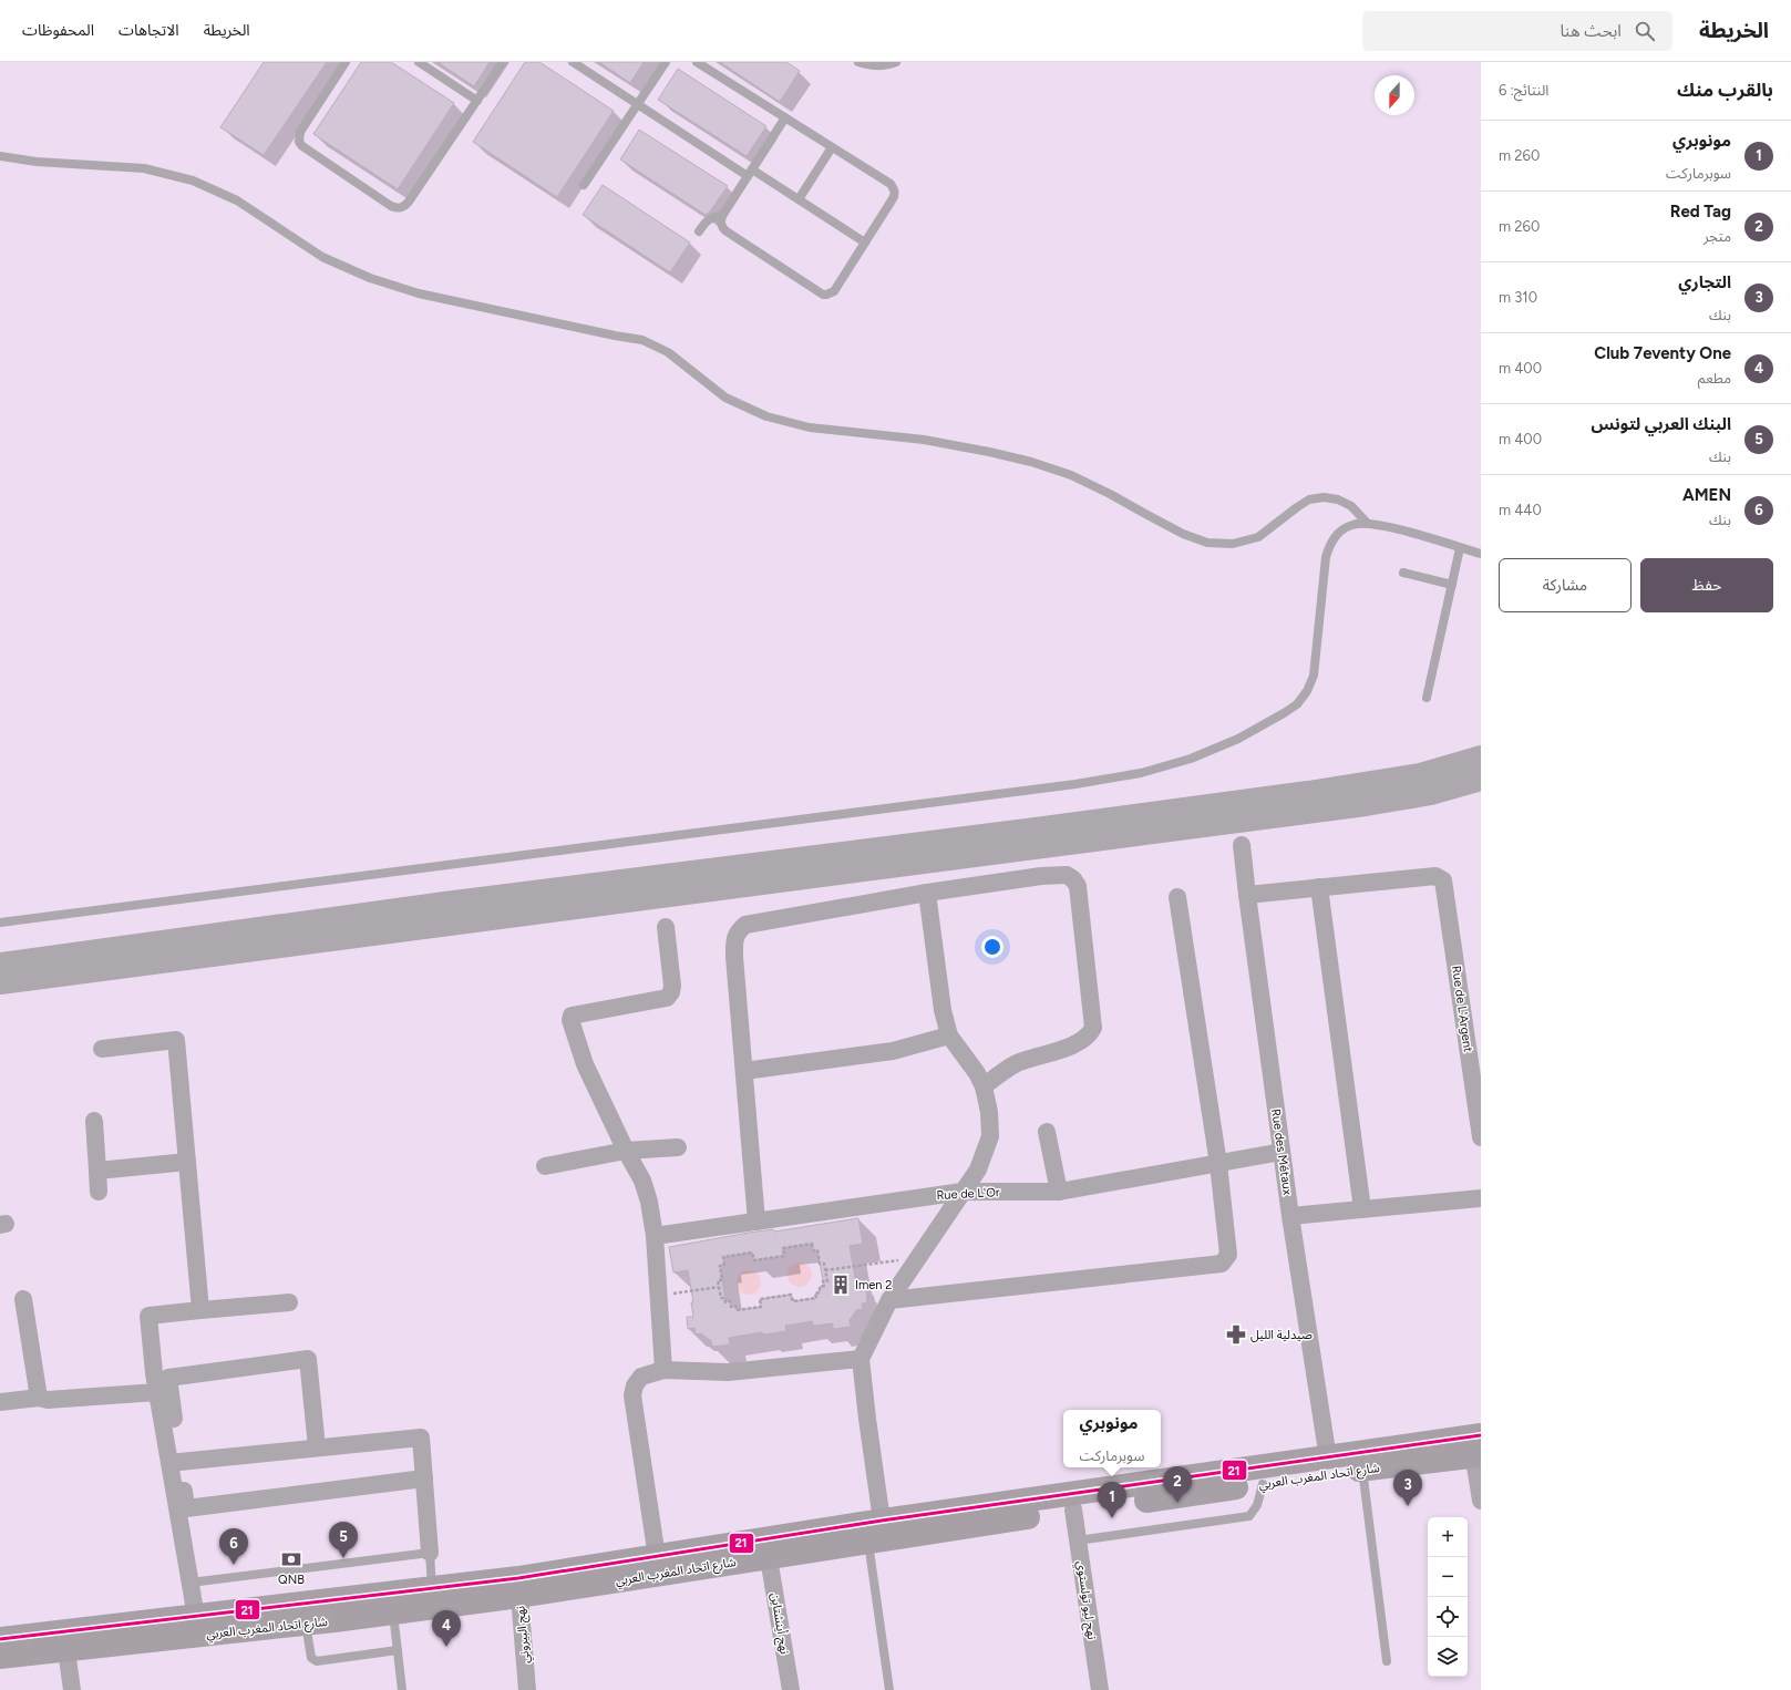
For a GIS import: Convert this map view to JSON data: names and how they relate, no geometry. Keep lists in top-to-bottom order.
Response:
{
  "streets": {
    "main road": ["شارع اتحاد المغرب العربي"],
    "street": [
      "Rue de L'Argent",
      "Rue des Métaux",
      "Rue de L'Or",
      "نهج ليو تولستوي",
      "نهج أينشتاين",
      "نهج البيروني"
    ]
  },
  "crossings": [
    ["Rue des Métaux", "Rue de L'Or"],
    ["Rue des Métaux", "شارع اتحاد المغرب العربي"],
    ["شارع اتحاد المغرب العربي", "نهج ليو تولستوي"],
    ["شارع اتحاد المغرب العربي", "نهج أينشتاين"],
    ["شارع اتحاد المغرب العربي", "نهج البيروني"]
  ],
  "places": {
    "building": ["Imen 2"],
    "pharmacy": ["صيدلية الليل"],
    "bank": ["QNB"]
  },
  "lines": ["transit line 21"],
  "north": "bottom",
  "page": {
    "header": "الخريطة",
    "search": "ابحث هنا",
    "nav": ["الخريطة", "الاتجاهات", "المحفوظات"],
    "heading": ["بالقرب منك", "النتائج: 6"],
    "list": [
      {
        "mark": "1",
        "name": "مونوبري",
        "note": "سوبرماركت",
        "value": "260 m"
      },
      {
        "mark": "2",
        "name": "Red Tag",
        "note": "متجر",
        "value": "260 m"
      },
      {
        "mark": "3",
        "name": "التجاري",
        "note": "بنك",
        "value": "310 m"
      },
      {
        "mark": "4",
        "name": "Club 7eventy One",
        "note": "مطعم",
        "value": "400 m"
      },
      {
        "mark": "5",
        "name": "البنك العربي لتونس",
        "note": "بنك",
        "value": "400 m"
      },
      {
        "mark": "6",
        "name": "AMEN",
        "note": "بنك",
        "value": "440 m"
      }
    ],
    "buttons": ["حفظ", "مشاركة"],
    "popup": ["مونوبري", "سوبرماركت"],
    "pins": [
      "2",
      "3",
      "1",
      "5",
      "6",
      "4"
    ],
    "map_buttons": ["+", "−"]
  }
}
